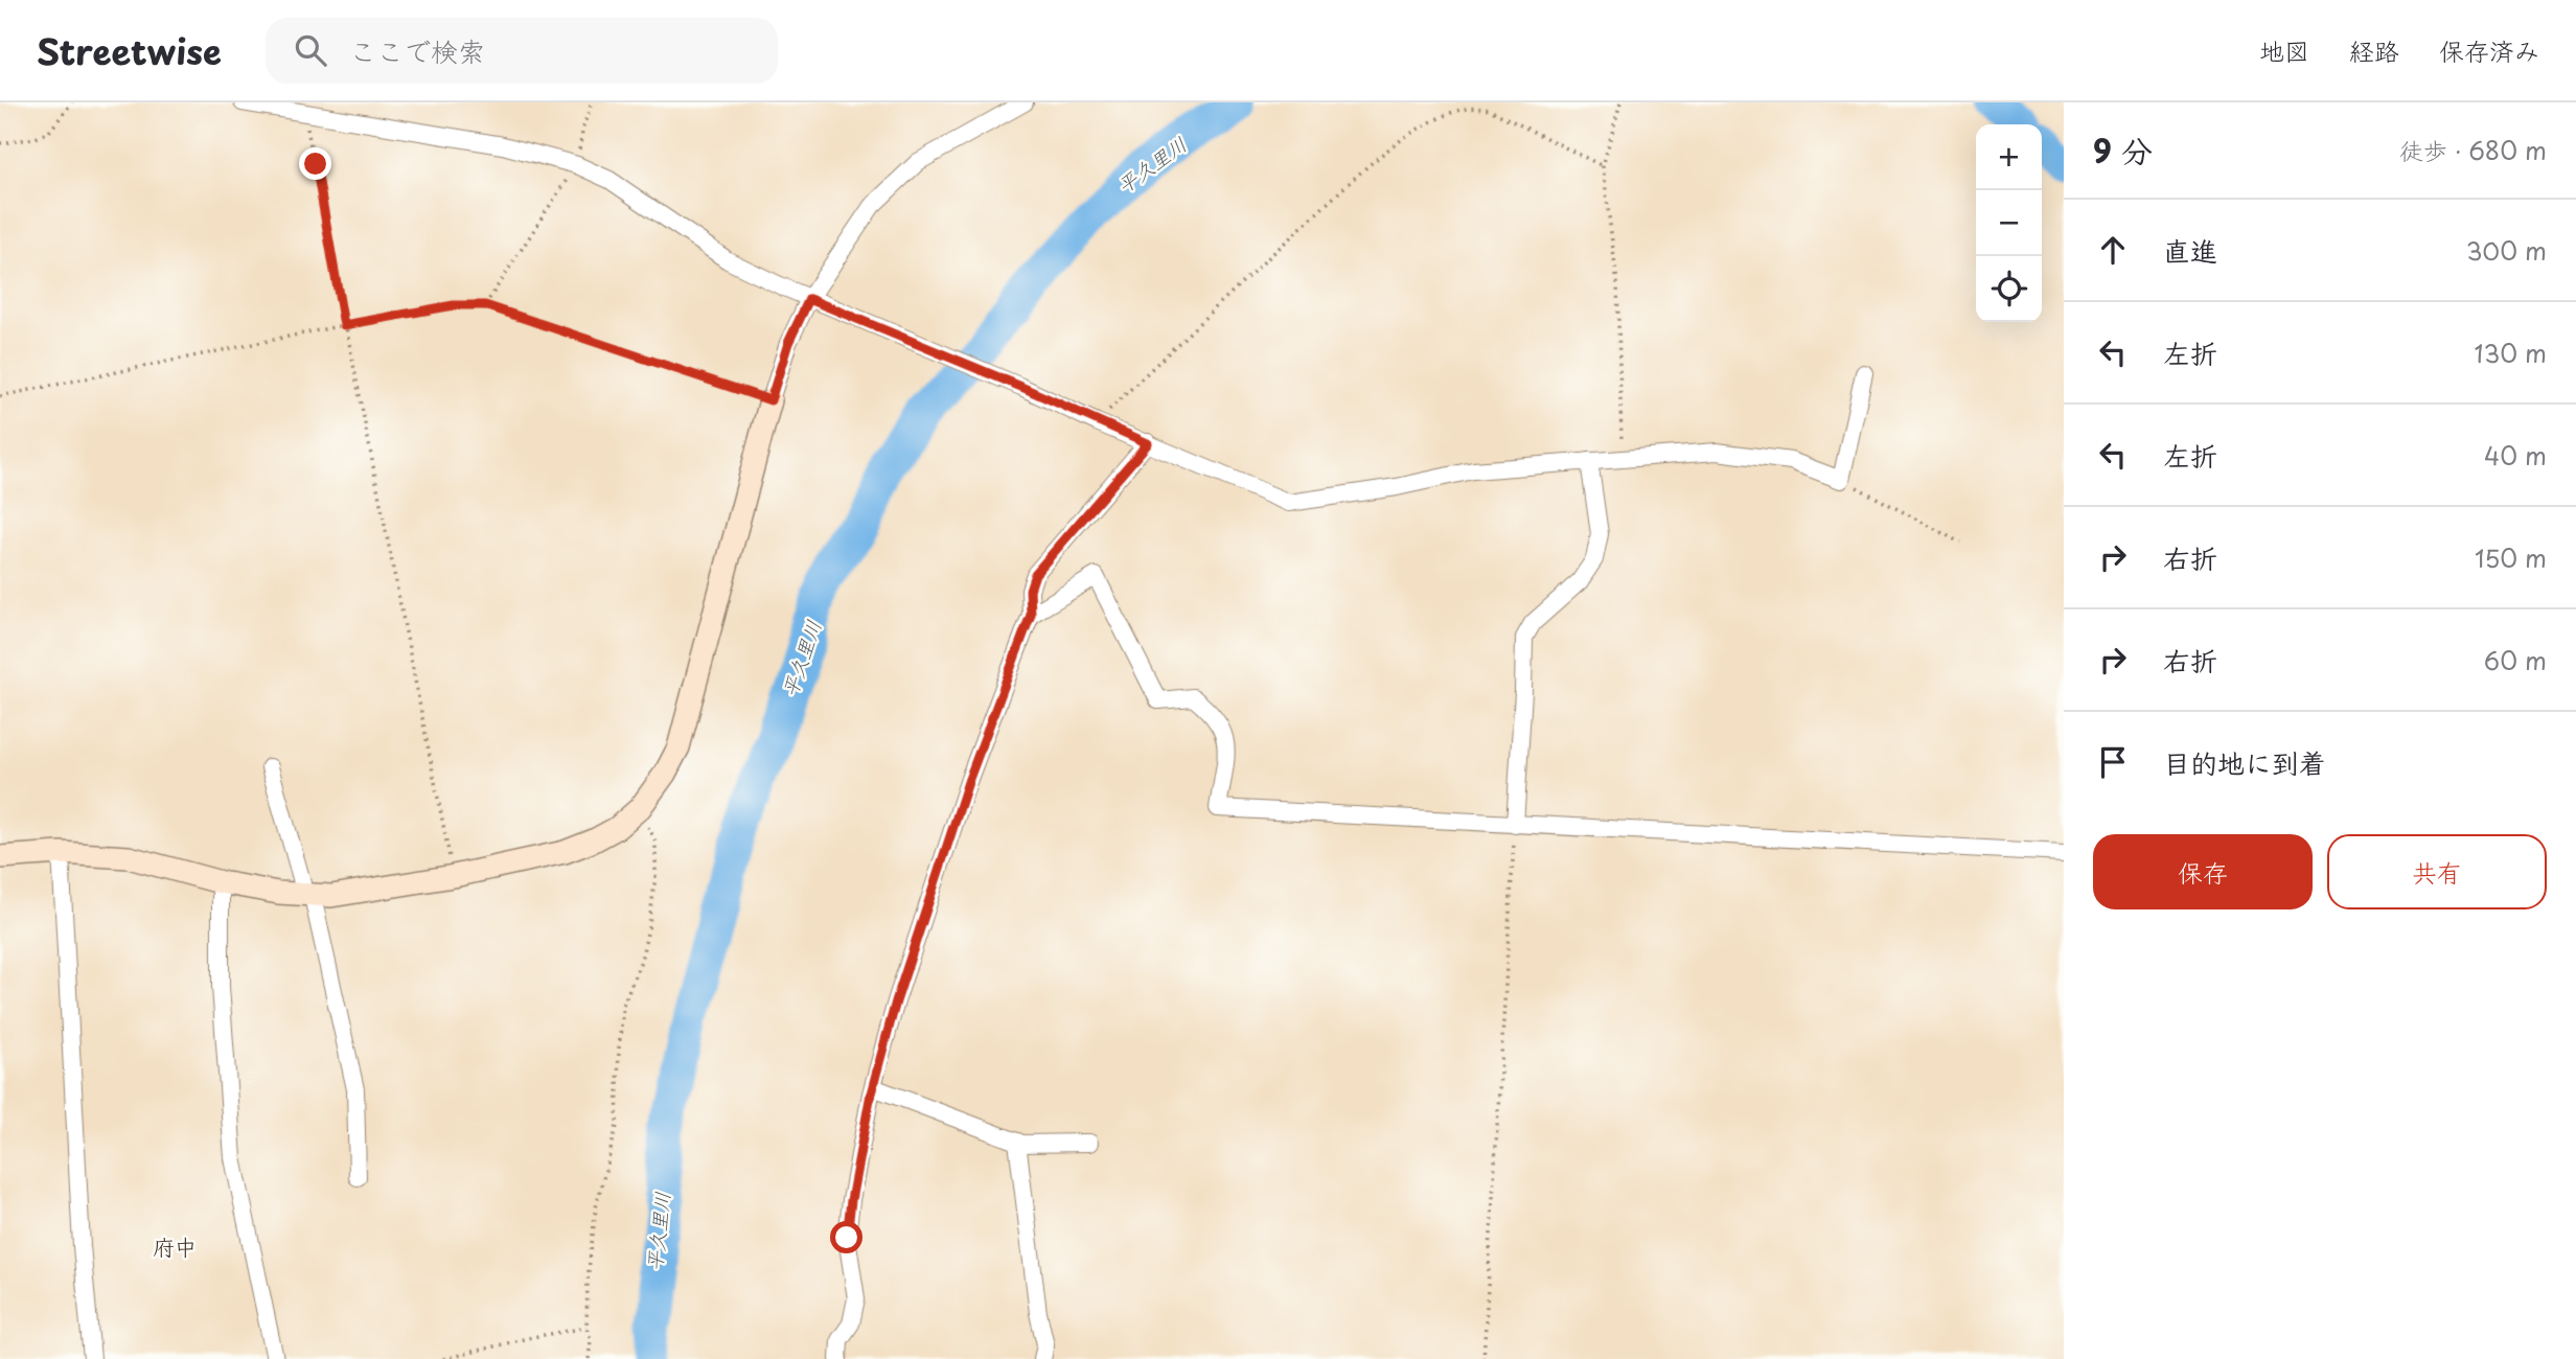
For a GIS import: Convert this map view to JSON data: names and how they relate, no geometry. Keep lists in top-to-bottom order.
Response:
{
  "districts": ["府中"],
  "water": ["平久里川"],
  "page": {
    "header": "Streetwise",
    "search": "ここで検索",
    "nav": ["地図", "経路", "保存済み"],
    "heading": ["9 分", "徒歩 · 680 m"],
    "map_buttons": ["+", "−"],
    "list": [
      ["直進", "300 m"],
      ["左折", "130 m"],
      ["左折", "40 m"],
      ["右折", "150 m"],
      ["右折", "60 m"],
      "目的地に到着"
    ],
    "buttons": ["保存", "共有"]
  }
}
